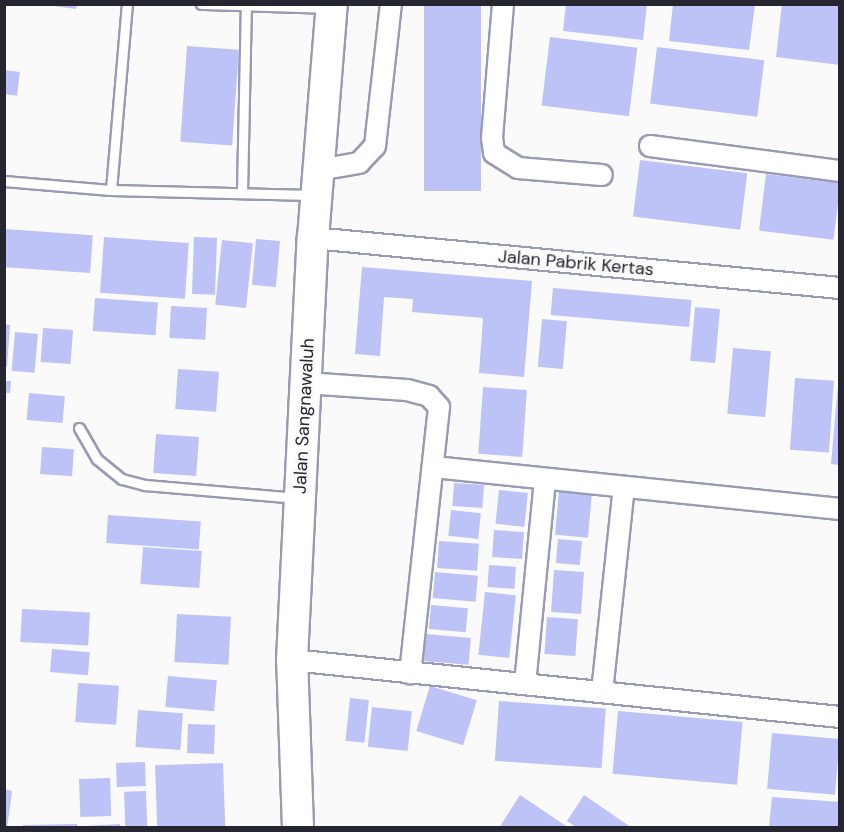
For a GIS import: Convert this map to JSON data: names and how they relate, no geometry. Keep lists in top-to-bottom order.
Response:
{
  "streets": {
    "main road": ["Jalan Sangnawaluh"],
    "street": ["Jalan Pabrik Kertas"]
  },
  "crossings": [
    ["Jalan Pabrik Kertas", "Jalan Sangnawaluh"]
  ]
}
